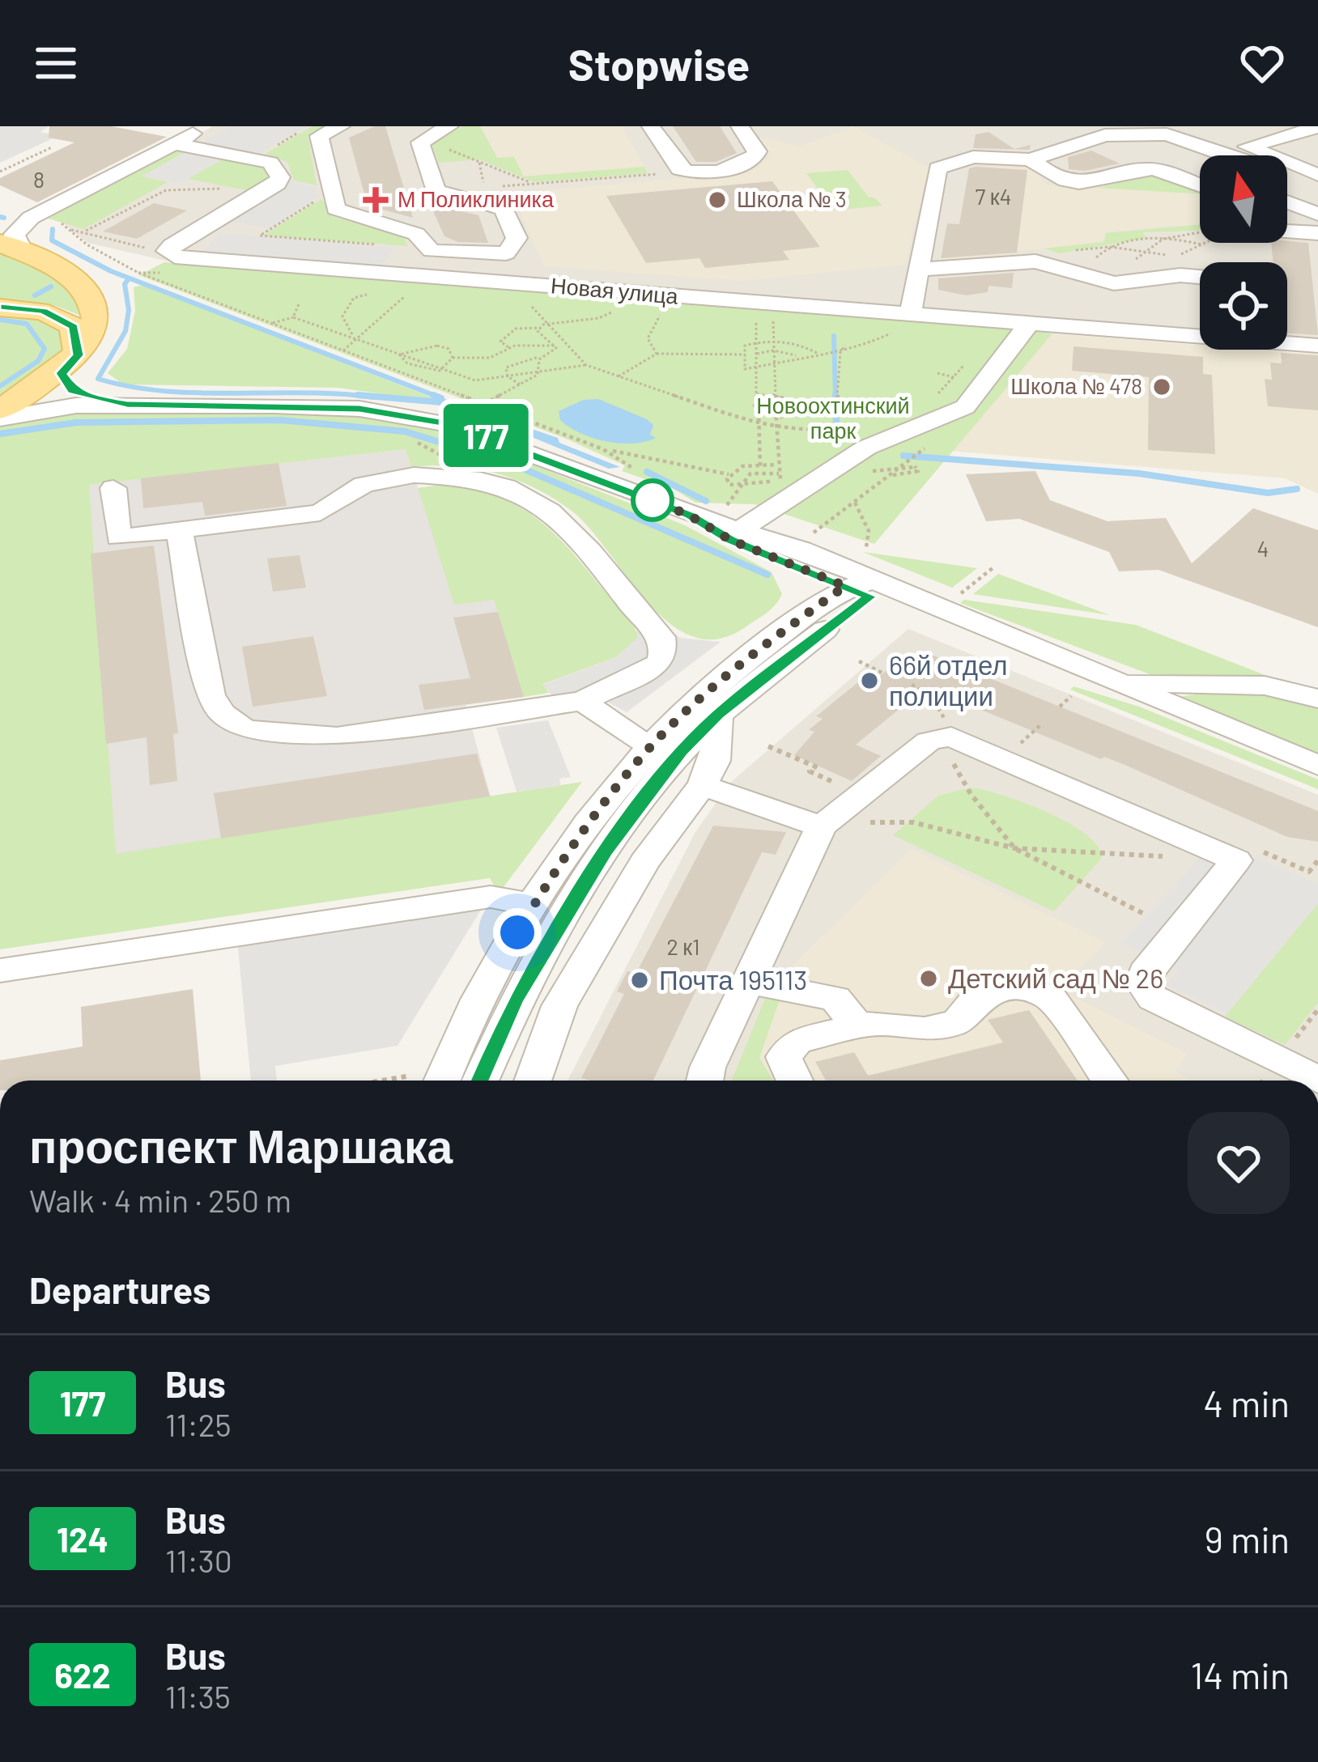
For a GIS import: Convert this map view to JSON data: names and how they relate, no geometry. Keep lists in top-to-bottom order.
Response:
{
  "streets": {
    "street": ["Новая улица"]
  },
  "parks": ["Новоохтинский парк"],
  "places": {
    "health": ["М Поликлиника"],
    "other": [
      "Школа № 3",
      "Школа № 478",
      "66й отдел полиции",
      "Детский сад № 26",
      "Почта 195113"
    ]
  },
  "lines": ["bus line 177"],
  "house_numbers": [
    "8",
    "7 к4",
    "4",
    "2 к1"
  ],
  "north": "top",
  "page": {
    "header": "Stopwise",
    "on_map": "177",
    "heading": [
      ["проспект Маршака", "Walk · 4 min · 250 m"],
      "Departures"
    ],
    "list": [
      {
        "mark": "177",
        "name": "Bus",
        "note": "11:25",
        "value": "4 min"
      },
      {
        "mark": "124",
        "name": "Bus",
        "note": "11:30",
        "value": "9 min"
      },
      {
        "mark": "622",
        "name": "Bus",
        "note": "11:35",
        "value": "14 min"
      }
    ]
  }
}
